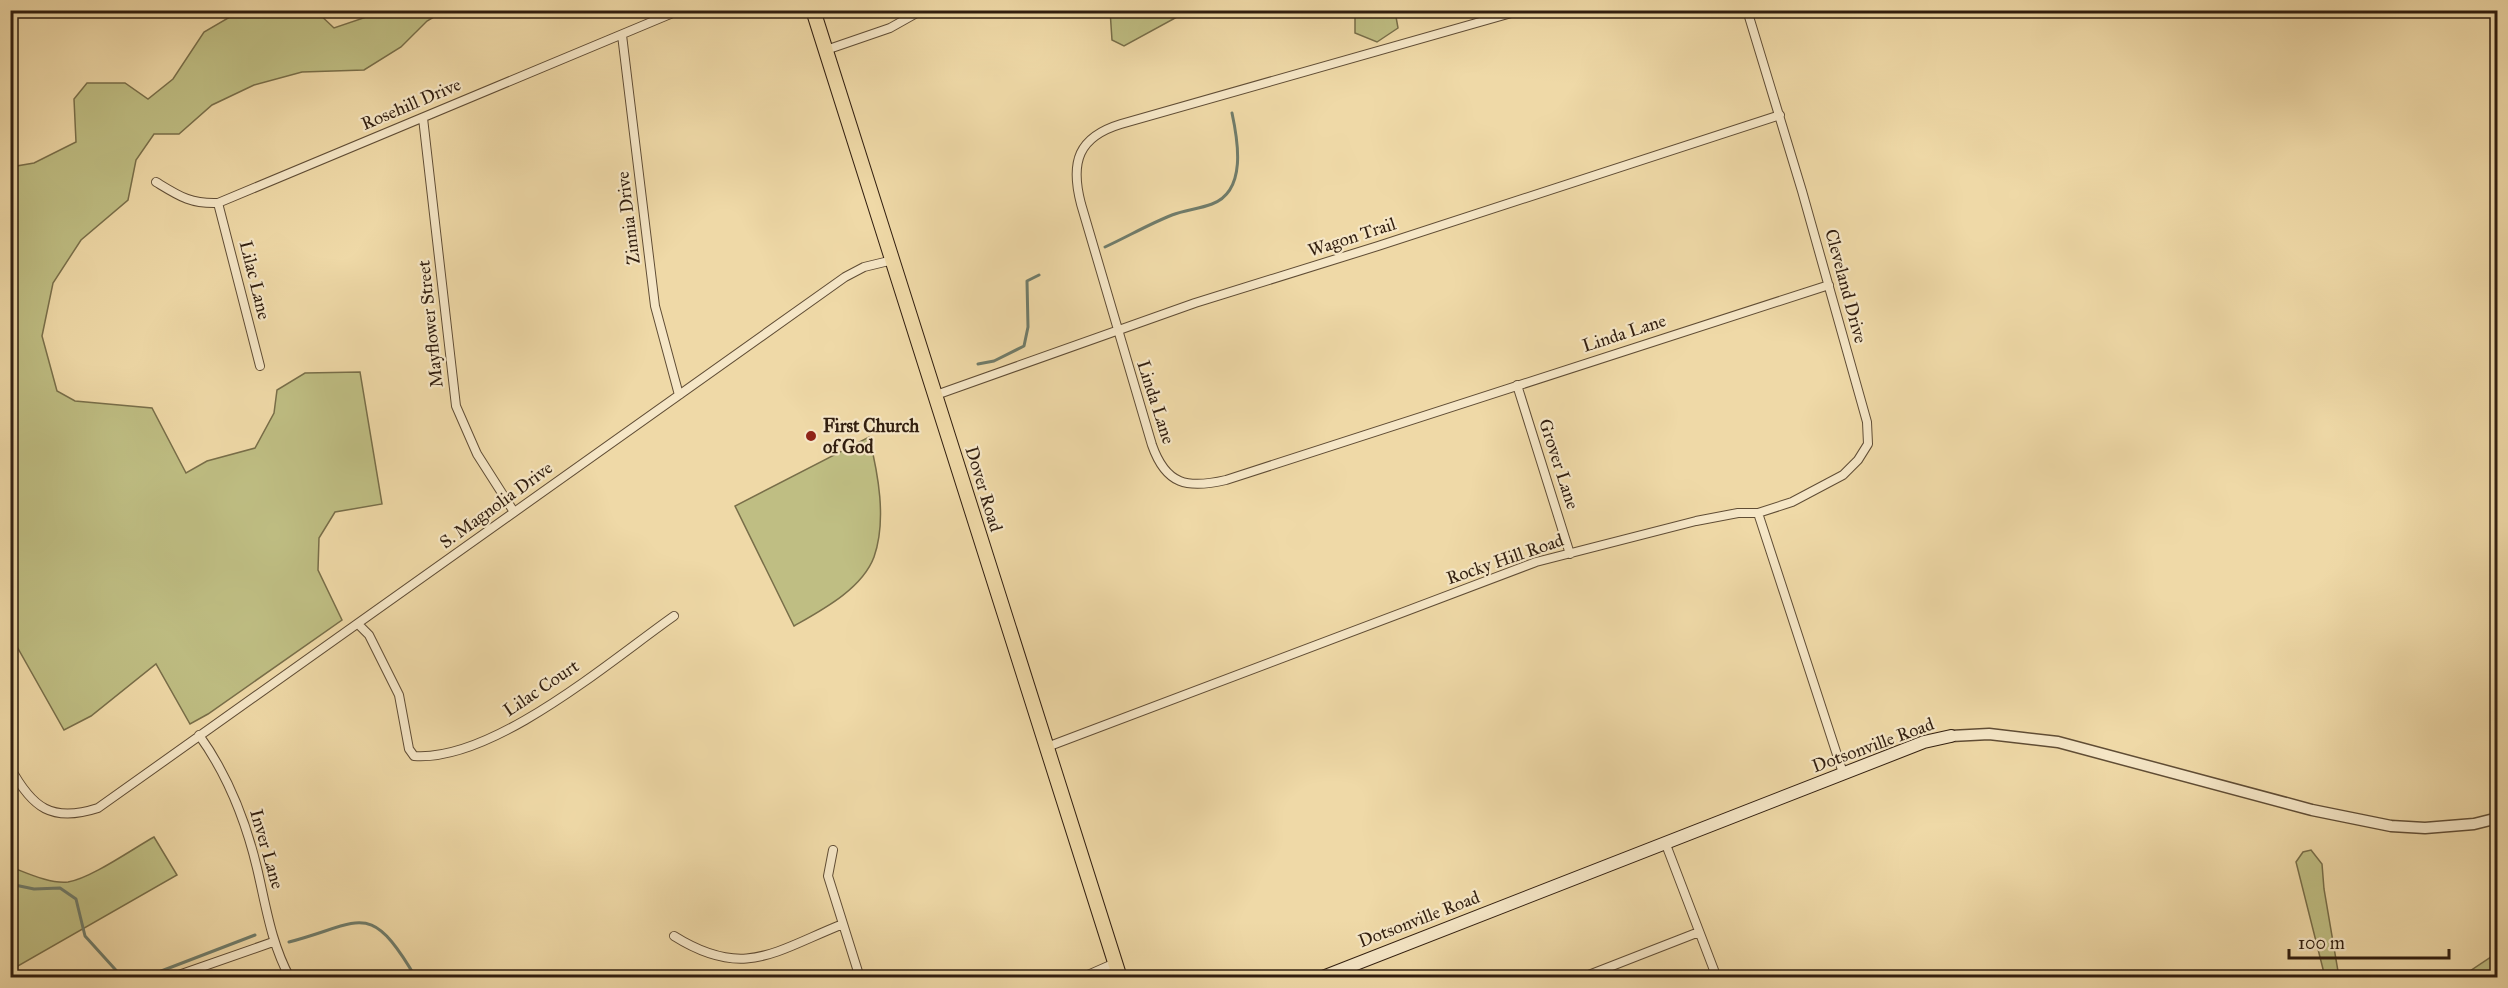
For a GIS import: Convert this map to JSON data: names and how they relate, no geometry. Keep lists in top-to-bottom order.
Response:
{
  "streets": {
    "main road": ["Dover Road", "Dotsonville Road"],
    "street": [
      "Rosehill Drive",
      "Zinnia Drive",
      "Wagon Trail",
      "Lilac Lane",
      "Cleveland Drive",
      "Mayflower Street",
      "Linda Lane",
      "Grover Lane",
      "S. Magnolia Drive",
      "Rocky Hill Road",
      "Lilac Court",
      "Inver Lane"
    ]
  },
  "crossings": [
    ["Rosehill Drive", "Zinnia Drive"],
    ["Rosehill Drive", "Lilac Lane"],
    ["Rosehill Drive", "Mayflower Street"],
    ["Zinnia Drive", "S. Magnolia Drive"],
    ["Wagon Trail", "Cleveland Drive"],
    ["Wagon Trail", "Linda Lane"],
    ["Wagon Trail", "Dover Road"],
    ["Cleveland Drive", "Linda Lane"],
    ["Cleveland Drive", "Rocky Hill Road"],
    ["Mayflower Street", "S. Magnolia Drive"],
    ["Linda Lane", "Grover Lane"],
    ["Grover Lane", "Rocky Hill Road"],
    ["Dover Road", "S. Magnolia Drive"],
    ["Dover Road", "Rocky Hill Road"],
    ["S. Magnolia Drive", "Lilac Court"],
    ["S. Magnolia Drive", "Inver Lane"]
  ],
  "places": ["First Church of God"],
  "scale_bar": "100 m"
}
